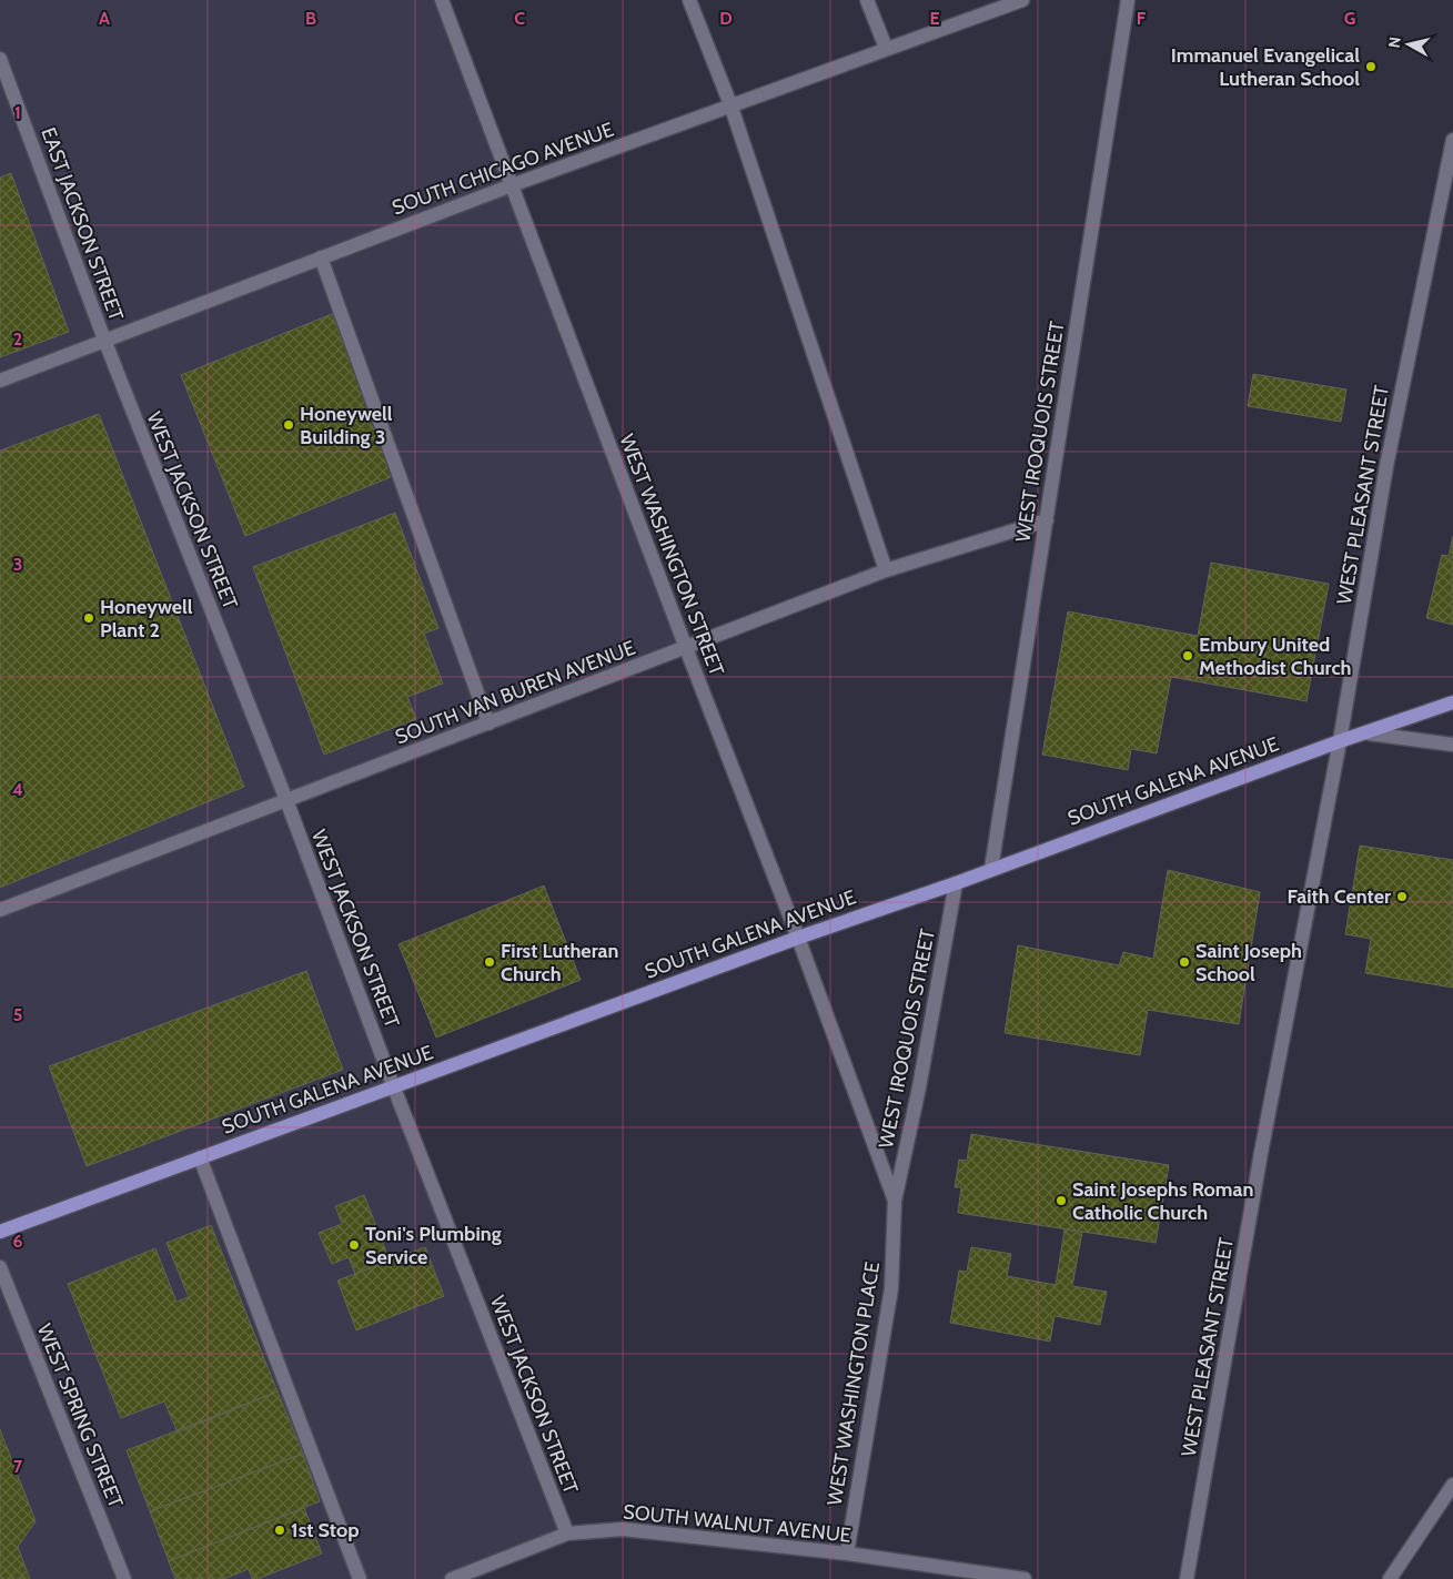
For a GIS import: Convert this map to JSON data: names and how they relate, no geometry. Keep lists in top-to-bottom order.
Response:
{
  "streets": {
    "main road": ["SOUTH GALENA AVENUE"],
    "street": [
      "SOUTH CHICAGO AVENUE",
      "EAST JACKSON STREET",
      "WEST IROQUOIS STREET",
      "WEST PLEASANT STREET",
      "WEST JACKSON STREET",
      "WEST WASHINGTON STREET",
      "SOUTH VAN BUREN AVENUE",
      "WEST WASHINGTON PLACE",
      "WEST SPRING STREET",
      "SOUTH WALNUT AVENUE"
    ]
  },
  "crossings": [
    ["SOUTH CHICAGO AVENUE", "EAST JACKSON STREET"],
    ["SOUTH CHICAGO AVENUE", "WEST JACKSON STREET"],
    ["SOUTH CHICAGO AVENUE", "WEST WASHINGTON STREET"],
    ["EAST JACKSON STREET", "WEST JACKSON STREET"],
    ["WEST IROQUOIS STREET", "SOUTH VAN BUREN AVENUE"],
    ["WEST IROQUOIS STREET", "SOUTH GALENA AVENUE"],
    ["WEST IROQUOIS STREET", "WEST WASHINGTON PLACE"],
    ["WEST PLEASANT STREET", "SOUTH GALENA AVENUE"],
    ["WEST JACKSON STREET", "SOUTH VAN BUREN AVENUE"],
    ["WEST JACKSON STREET", "SOUTH GALENA AVENUE"],
    ["WEST JACKSON STREET", "SOUTH WALNUT AVENUE"],
    ["WEST WASHINGTON STREET", "SOUTH VAN BUREN AVENUE"],
    ["WEST WASHINGTON STREET", "SOUTH GALENA AVENUE"],
    ["WEST WASHINGTON STREET", "WEST WASHINGTON PLACE"],
    ["SOUTH GALENA AVENUE", "WEST WASHINGTON PLACE"],
    ["WEST WASHINGTON PLACE", "SOUTH WALNUT AVENUE"]
  ],
  "places": [
    "Immanuel Evangelical Lutheran School",
    "Honeywell Building 3",
    "Honeywell Plant 2",
    "Embury United Methodist Church",
    "Faith Center",
    "First Lutheran Church",
    "Saint Joseph School",
    "Saint Josephs Roman Catholic Church",
    "Toni's Plumbing Service",
    "1st Stop"
  ],
  "north": "left",
  "grid": {
    "columns": [
      "A",
      "B",
      "C",
      "D",
      "E",
      "F",
      "G"
    ],
    "rows": [
      "1",
      "2",
      "3",
      "4",
      "5",
      "6",
      "7"
    ]
  }
}
